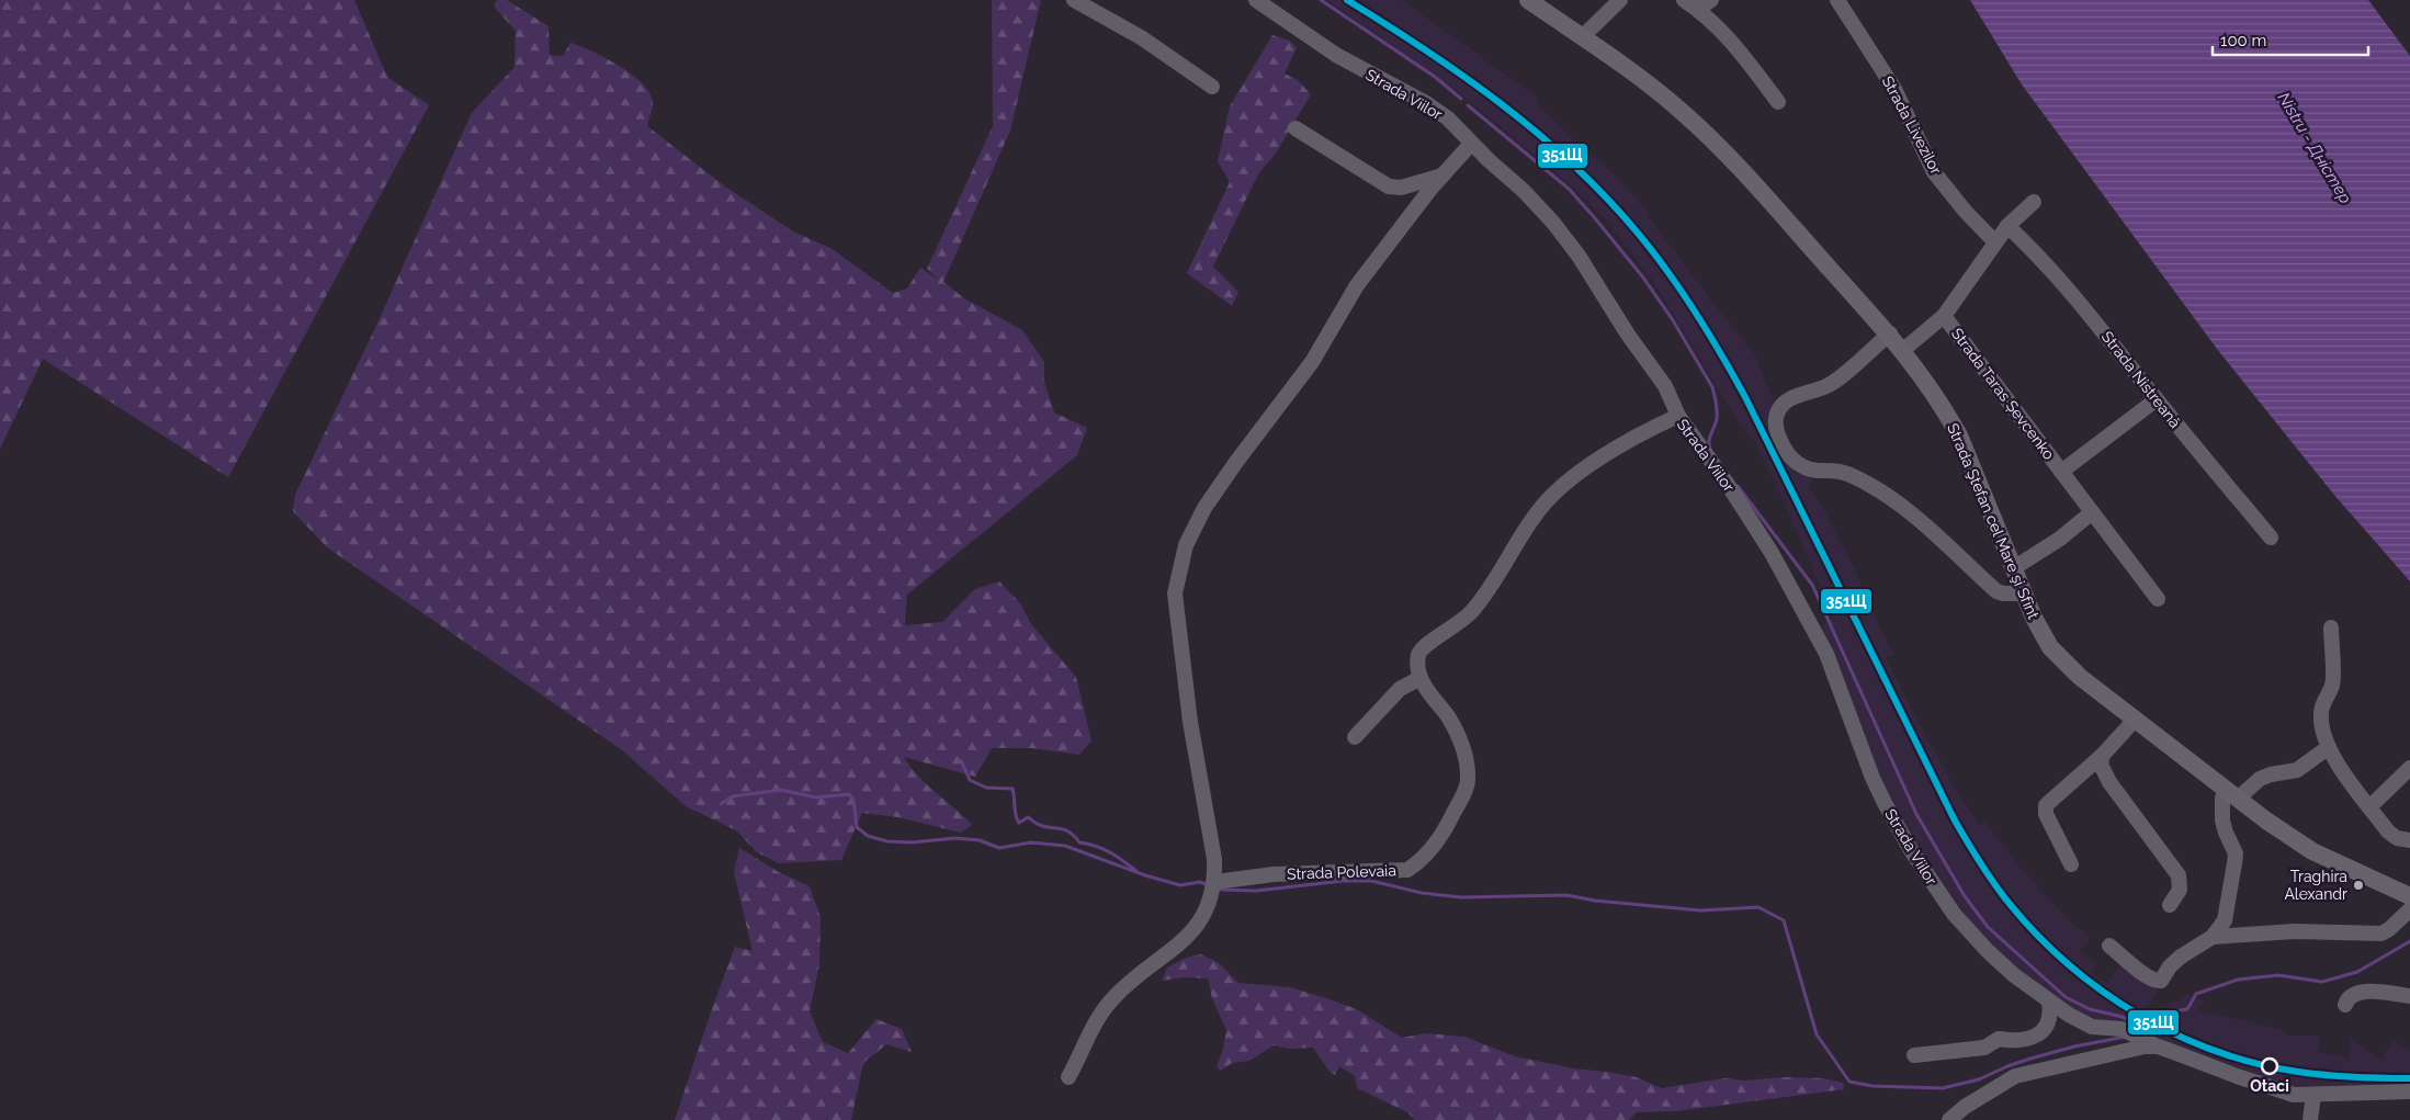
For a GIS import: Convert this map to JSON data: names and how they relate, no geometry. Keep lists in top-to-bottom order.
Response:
{
  "streets": {
    "main road": ["Strada Ştefan cel Mare şi Sfînt"],
    "street": [
      "Strada Viilor",
      "Strada Livezilor",
      "Strada Nistreană",
      "Strada Taras Șevcenko",
      "Strada Polevaia"
    ]
  },
  "crossings": [
    ["Strada Livezilor", "Strada Taras Șevcenko"],
    ["Strada Nistreană", "Strada Taras Șevcenko"],
    ["Strada Taras Șevcenko", "Strada Ştefan cel Mare şi Sfînt"]
  ],
  "water": ["Nistru - Дністер"],
  "places": ["Traghira Alexandr", "Otaci"],
  "lines": ["transit line 351Щ"],
  "scale_bar": "100 m"
}
